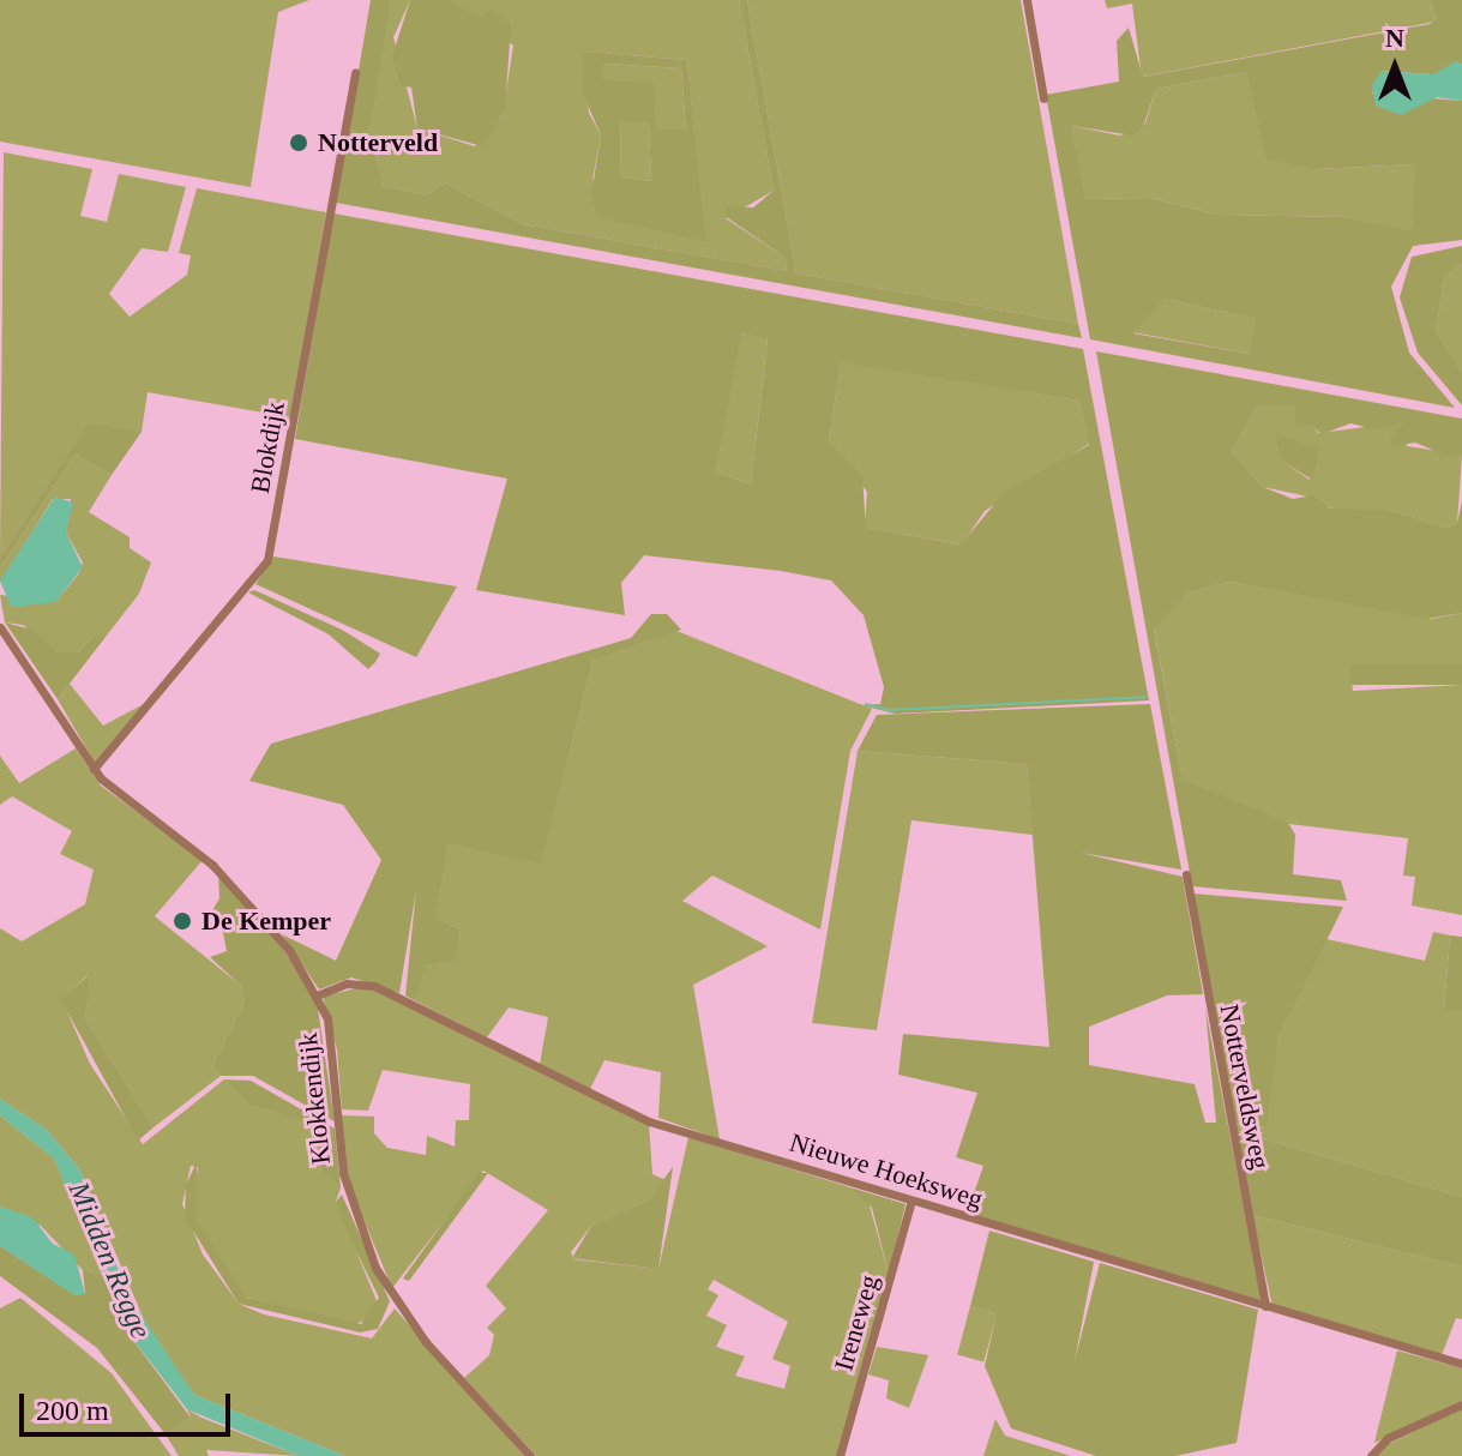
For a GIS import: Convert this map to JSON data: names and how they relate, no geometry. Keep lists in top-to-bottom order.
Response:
{
  "streets": {
    "street": [
      "Blokdijk",
      "Notterveldsweg",
      "Klokkendijk",
      "Nieuwe Hoeksweg",
      "Ireneweg"
    ]
  },
  "crossings": [
    ["Blokdijk", "Klokkendijk"],
    ["Notterveldsweg", "Nieuwe Hoeksweg"],
    ["Klokkendijk", "Nieuwe Hoeksweg"],
    ["Nieuwe Hoeksweg", "Ireneweg"]
  ],
  "water": ["Midden Regge"],
  "places": ["Notterveld", "De Kemper"],
  "scale_bar": "200 m",
  "north": "top"
}
